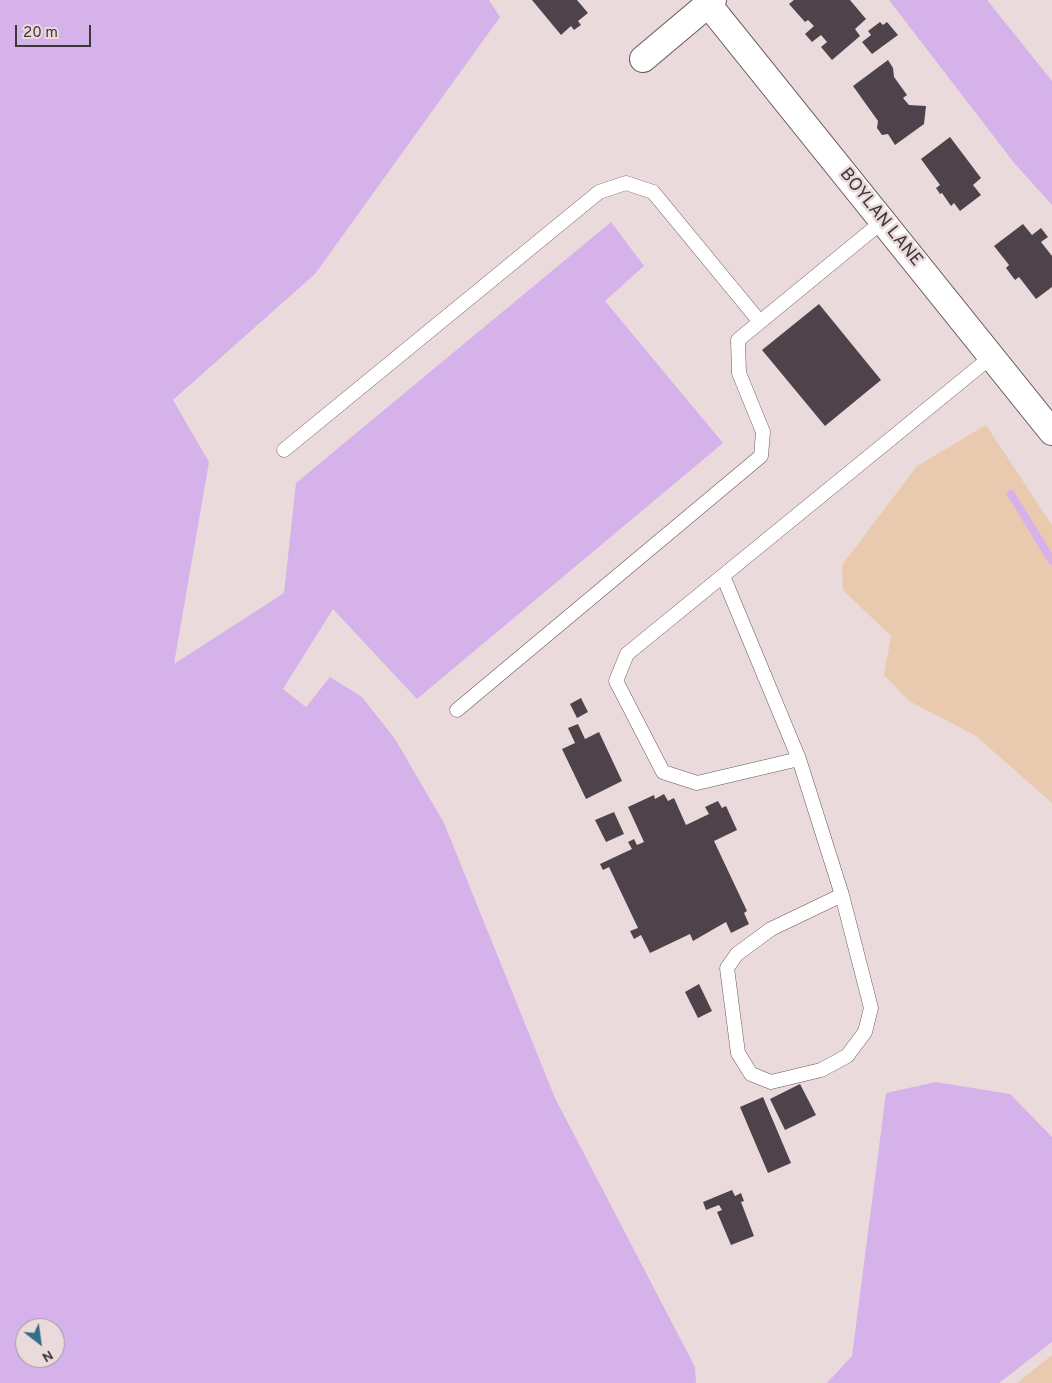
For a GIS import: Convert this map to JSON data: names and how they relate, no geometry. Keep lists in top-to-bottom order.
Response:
{
  "streets": {
    "street": ["BOYLAN LANE"]
  },
  "scale_bar": "20 m",
  "north": "bottom right"
}
